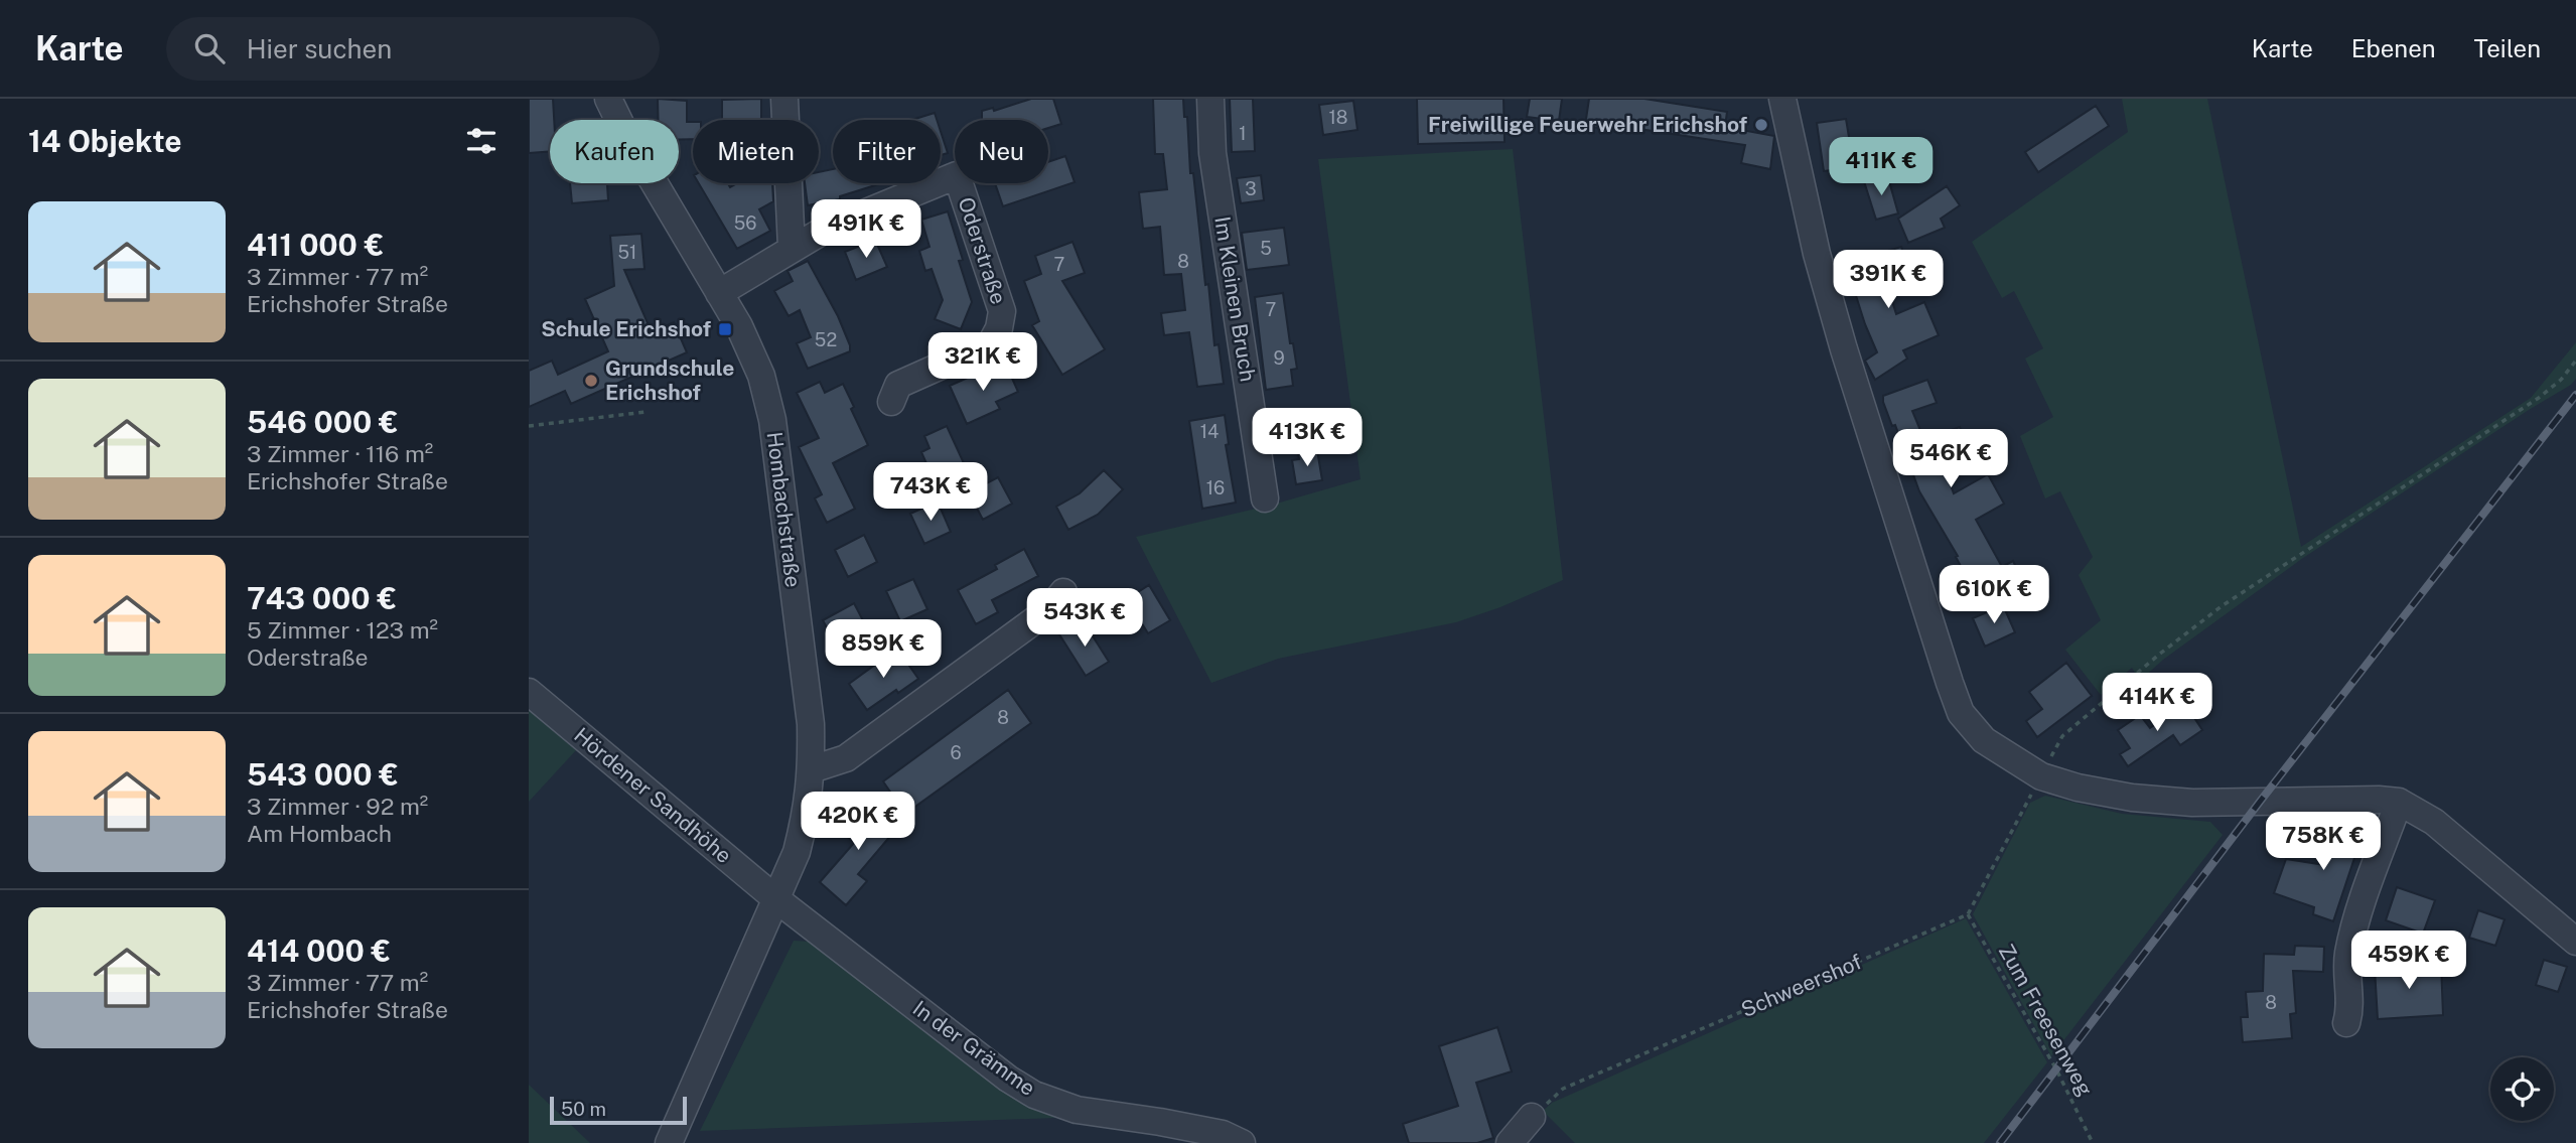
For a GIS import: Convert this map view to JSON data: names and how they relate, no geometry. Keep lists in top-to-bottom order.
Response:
{
  "streets": {
    "street": [
      "Oderstraße",
      "Im Kleinen Bruch",
      "Hombachstraße",
      "Hördener Sandhöhe",
      "In der Grämme"
    ],
    "path": ["Schweershof", "Zum Freesenweg"]
  },
  "crossings": [
    ["Oderstraße", "Hombachstraße"],
    ["Hombachstraße", "Hördener Sandhöhe"],
    ["Hombachstraße", "In der Grämme"],
    ["Hördener Sandhöhe", "In der Grämme"],
    ["Schweershof", "Zum Freesenweg"]
  ],
  "places": {
    "other": ["Freiwillige Feuerwehr Erichshof", "Grundschule Erichshof"],
    "transit": ["Schule Erichshof"]
  },
  "house_numbers": [
    "18",
    "1",
    "3",
    "56",
    "5",
    "51",
    "8",
    "7",
    "7",
    "52",
    "9",
    "14",
    "16",
    "8",
    "6",
    "8"
  ],
  "scale_bar": "50 m",
  "page": {
    "header": "Karte",
    "search": "Hier suchen",
    "nav": ["Karte", "Ebenen", "Teilen"],
    "heading": "14 Objekte",
    "chip": [
      "Kaufen",
      "Mieten",
      "Filter",
      "Neu"
    ],
    "price": [
      "411K €",
      "491K €",
      "391K €",
      "321K €",
      "413K €",
      "546K €",
      "743K €",
      "610K €",
      "543K €",
      "859K €",
      "414K €",
      "420K €",
      "758K €",
      "459K €"
    ],
    "list": [
      {
        "name": "411 000 €",
        "note": "3 Zimmer · 77 m² · Erichshofer Straße"
      },
      {
        "name": "546 000 €",
        "note": "3 Zimmer · 116 m² · Erichshofer Straße"
      },
      {
        "name": "743 000 €",
        "note": "5 Zimmer · 123 m² · Oderstraße"
      },
      {
        "name": "543 000 €",
        "note": "3 Zimmer · 92 m² · Am Hombach"
      },
      {
        "name": "414 000 €",
        "note": "3 Zimmer · 77 m² · Erichshofer Straße"
      }
    ],
    "scale": "50 m"
  }
}
